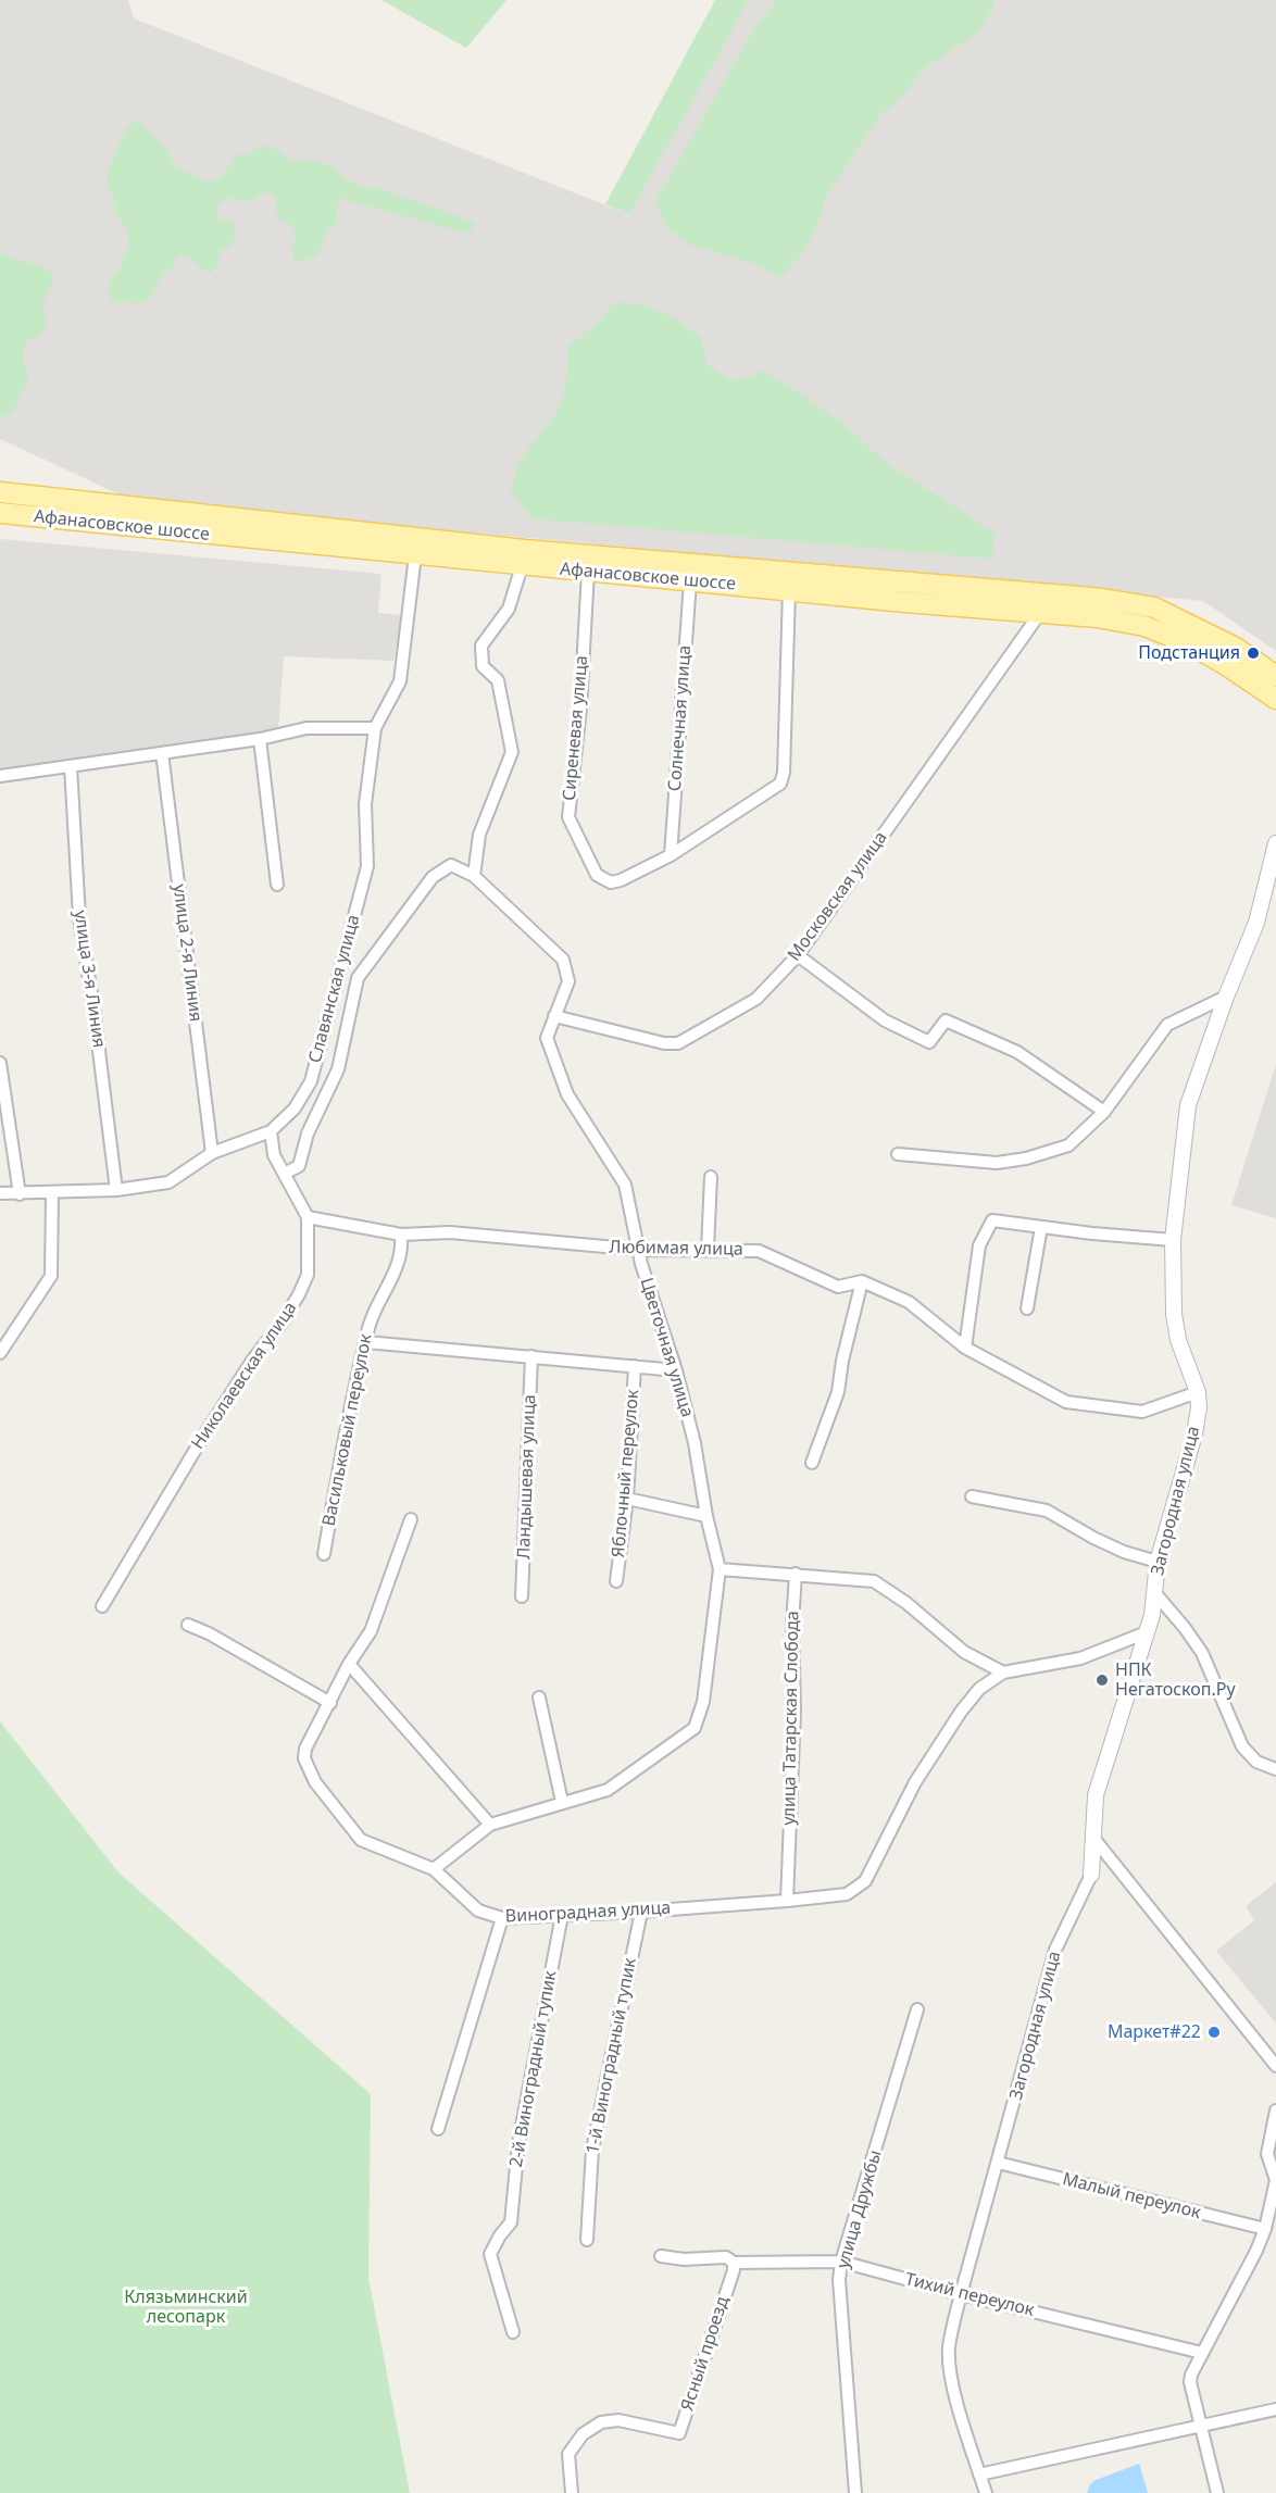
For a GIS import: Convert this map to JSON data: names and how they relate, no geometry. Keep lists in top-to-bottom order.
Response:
{
  "streets": {
    "main road": ["Афанасовское шоссе"],
    "street": [
      "Солнечная улица",
      "Сиреневая улица",
      "Московская улица",
      "улица 2-я Линия",
      "улица 3-я Линия",
      "Славянская улица",
      "Любимая улица",
      "Цветочная улица",
      "Николаевская улица",
      "Васильковый переулок",
      "Яблочный переулок",
      "Ландышевая улица",
      "Загородная улица",
      "улица Татарская Слобода",
      "Виноградная улица",
      "1-й Виноградный тупик",
      "2-й Виноградный тупик",
      "Малый переулок",
      "улица Дружбы",
      "Тихий переулок",
      "Ясный проезд"
    ]
  },
  "crossings": [
    ["Афанасовское шоссе", "Солнечная улица"],
    ["Афанасовское шоссе", "Сиреневая улица"],
    ["Афанасовское шоссе", "Московская улица"],
    ["Афанасовское шоссе", "Славянская улица"],
    ["Солнечная улица", "Сиреневая улица"],
    ["Московская улица", "Цветочная улица"],
    ["улица 2-я Линия", "Славянская улица"],
    ["улица 3-я Линия", "Славянская улица"],
    ["Славянская улица", "Николаевская улица"],
    ["Любимая улица", "Цветочная улица"],
    ["Любимая улица", "Николаевская улица"],
    ["Любимая улица", "Васильковый переулок"],
    ["Любимая улица", "Загородная улица"],
    ["Загородная улица", "Малый переулок"],
    ["Загородная улица", "Тихий переулок"],
    ["улица Татарская Слобода", "Виноградная улица"],
    ["Виноградная улица", "1-й Виноградный тупик"],
    ["Виноградная улица", "2-й Виноградный тупик"],
    ["улица Дружбы", "Тихий переулок"],
    ["Тихий переулок", "Ясный проезд"]
  ],
  "parks": ["Клязьминский лесопарк"],
  "places": ["Подстанция", "НПК Негатоскоп.Ру", "Маркет#22"]
}
